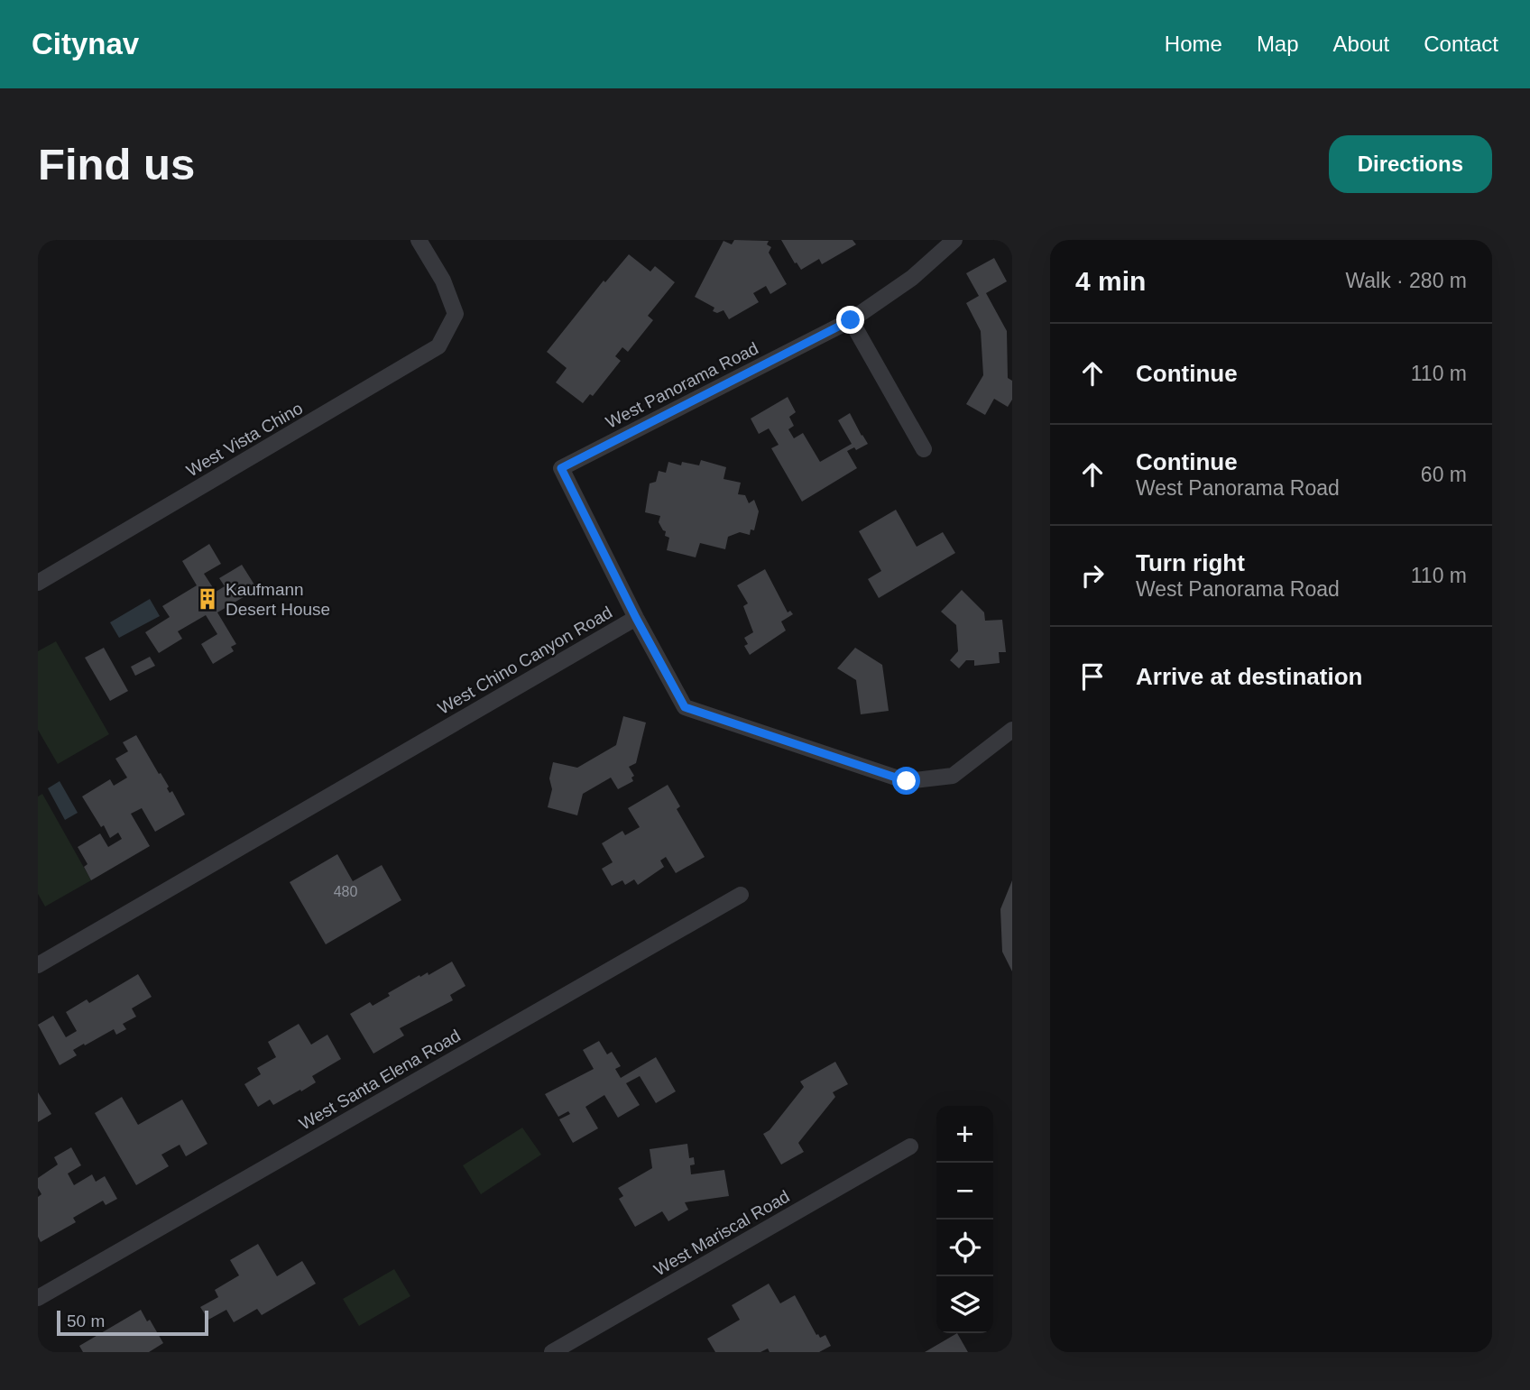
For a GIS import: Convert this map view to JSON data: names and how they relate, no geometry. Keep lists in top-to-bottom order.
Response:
{
  "streets": {
    "street": [
      "West Panorama Road",
      "West Vista Chino",
      "West Chino Canyon Road",
      "West Santa Elena Road",
      "West Mariscal Road"
    ]
  },
  "crossings": [
    ["West Panorama Road", "West Chino Canyon Road"]
  ],
  "places": {
    "building": ["Kaufmann Desert House"]
  },
  "house_numbers": ["480"],
  "scale_bar": "50 m",
  "page": {
    "header": "Citynav",
    "nav": [
      "Home",
      "Map",
      "About",
      "Contact"
    ],
    "buttons": "Directions",
    "title": "Find us",
    "heading": ["4 min", "Walk · 280 m"],
    "list": [
      ["Continue", "110 m"],
      ["Continue", "West Panorama Road", "60 m"],
      ["Turn right", "West Panorama Road", "110 m"],
      "Arrive at destination"
    ],
    "map_buttons": ["+", "−"],
    "scale": "50 m"
  }
}
